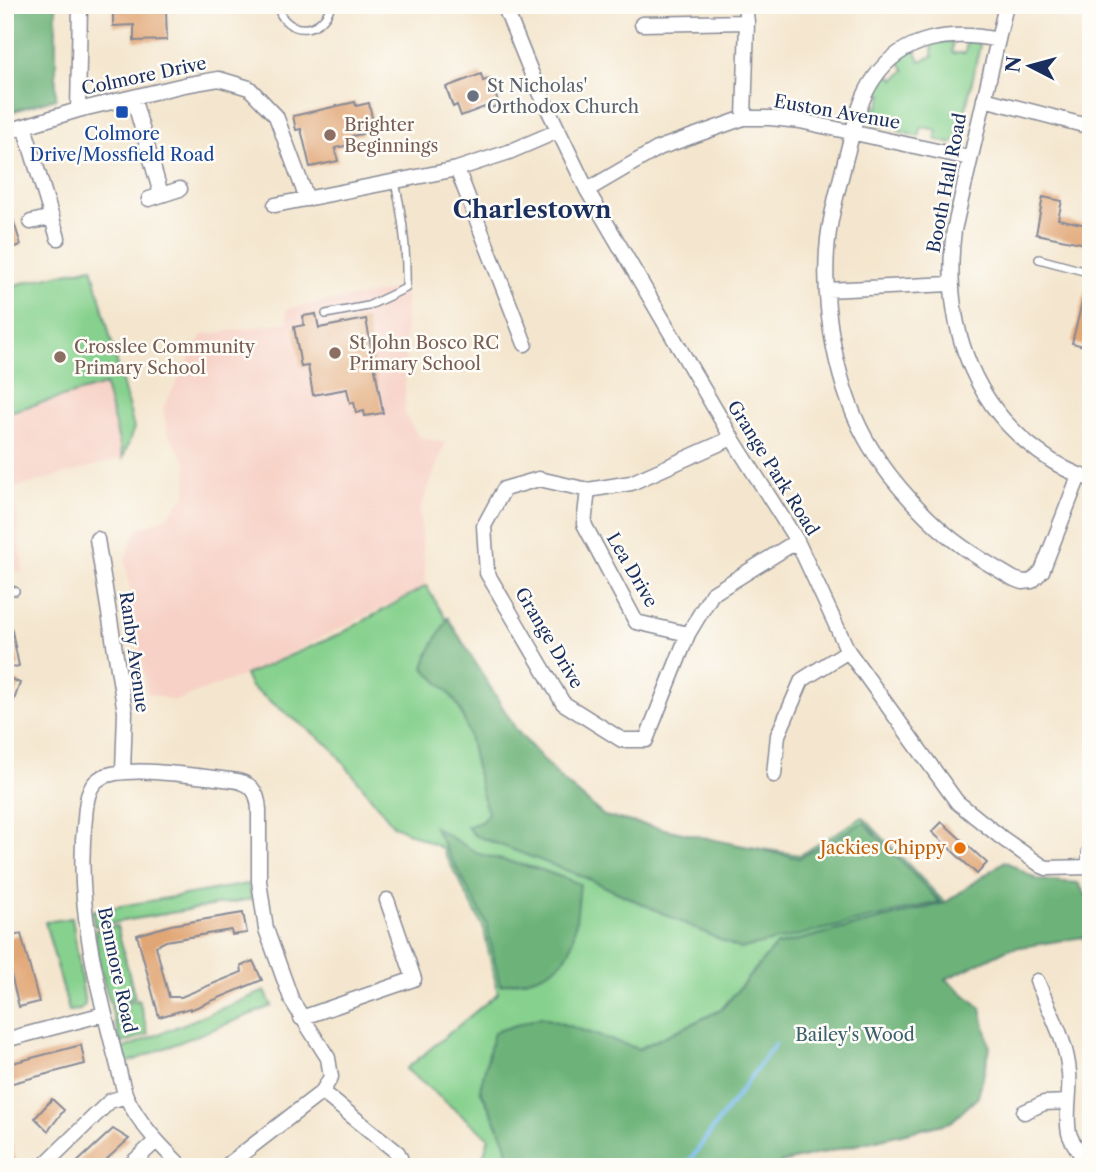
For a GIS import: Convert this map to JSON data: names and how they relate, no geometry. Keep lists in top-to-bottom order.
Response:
{
  "streets": {
    "street": [
      "Colmore Drive",
      "Euston Avenue",
      "Booth Hall Road",
      "Grange Park Road",
      "Lea Drive",
      "Grange Drive",
      "Ranby Avenue",
      "Benmore Road"
    ]
  },
  "crossings": [
    ["Euston Avenue", "Booth Hall Road"],
    ["Euston Avenue", "Grange Park Road"],
    ["Grange Park Road", "Grange Drive"],
    ["Lea Drive", "Grange Drive"],
    ["Ranby Avenue", "Benmore Road"]
  ],
  "districts": ["Charlestown"],
  "parks": ["Bailey's Wood"],
  "places": {
    "other": [
      "St Nicholas' Orthodox Church",
      "Brighter Beginnings",
      "St John Bosco RC Primary School",
      "Crosslee Community Primary School",
      "Jackies Chippy"
    ],
    "transit": ["Colmore Drive/Mossfield Road"]
  },
  "north": "left"
}
